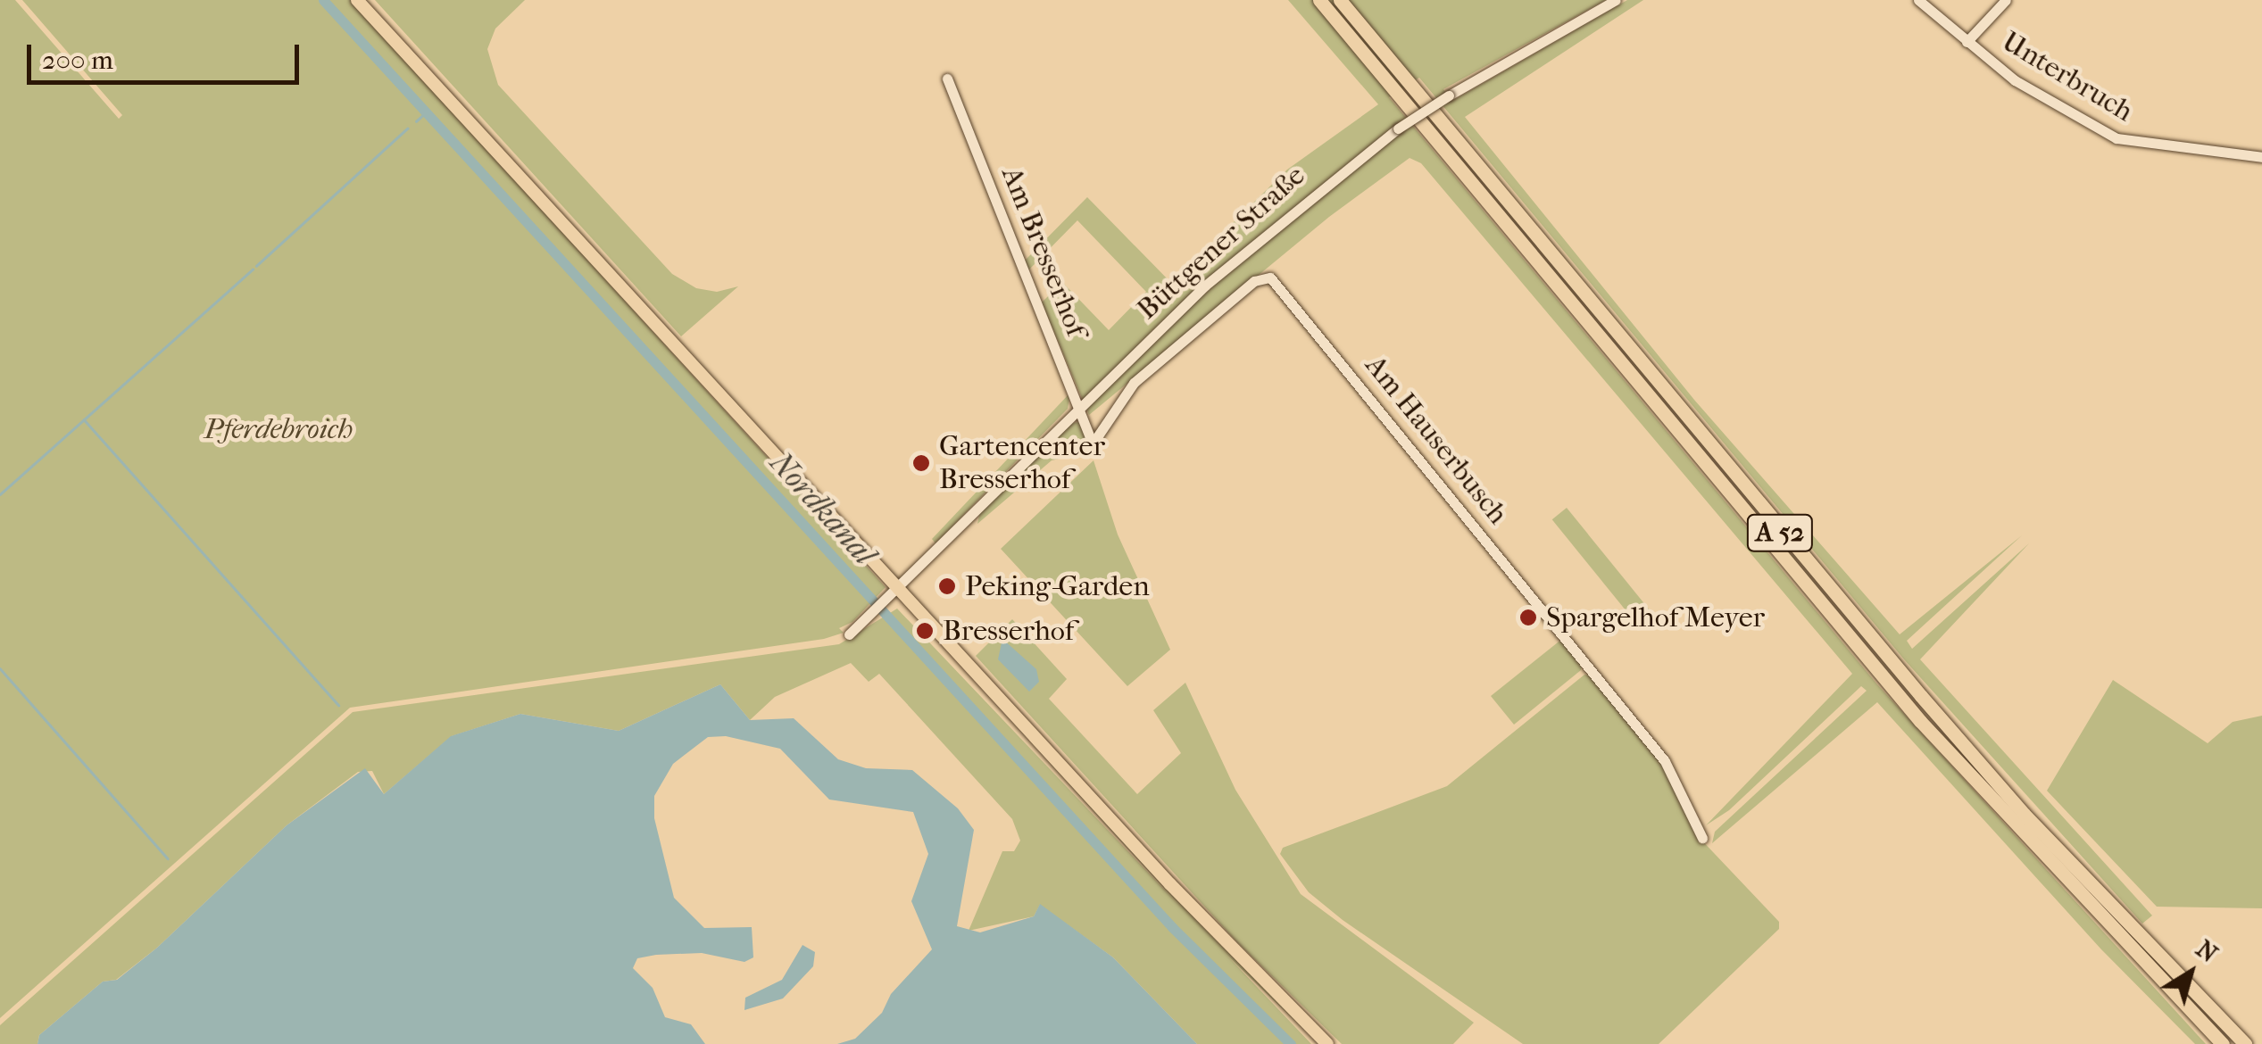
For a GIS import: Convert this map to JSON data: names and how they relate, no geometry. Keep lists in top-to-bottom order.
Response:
{
  "streets": {
    "highway": ["A 52"],
    "street": [
      "Unterbruch",
      "Büttgener Straße",
      "Am Bresserhof",
      "Am Hauserbusch"
    ]
  },
  "crossings": [
    ["Büttgener Straße", "Am Bresserhof"],
    ["Am Bresserhof", "Am Hauserbusch"]
  ],
  "water": ["Nordkanal"],
  "parks": ["Pferdebroich"],
  "places": [
    "Gartencenter Bresserhof",
    "Peking-Garden",
    "Spargelhof Meyer",
    "Bresserhof"
  ],
  "scale_bar": "200 m",
  "north": "top right"
}
